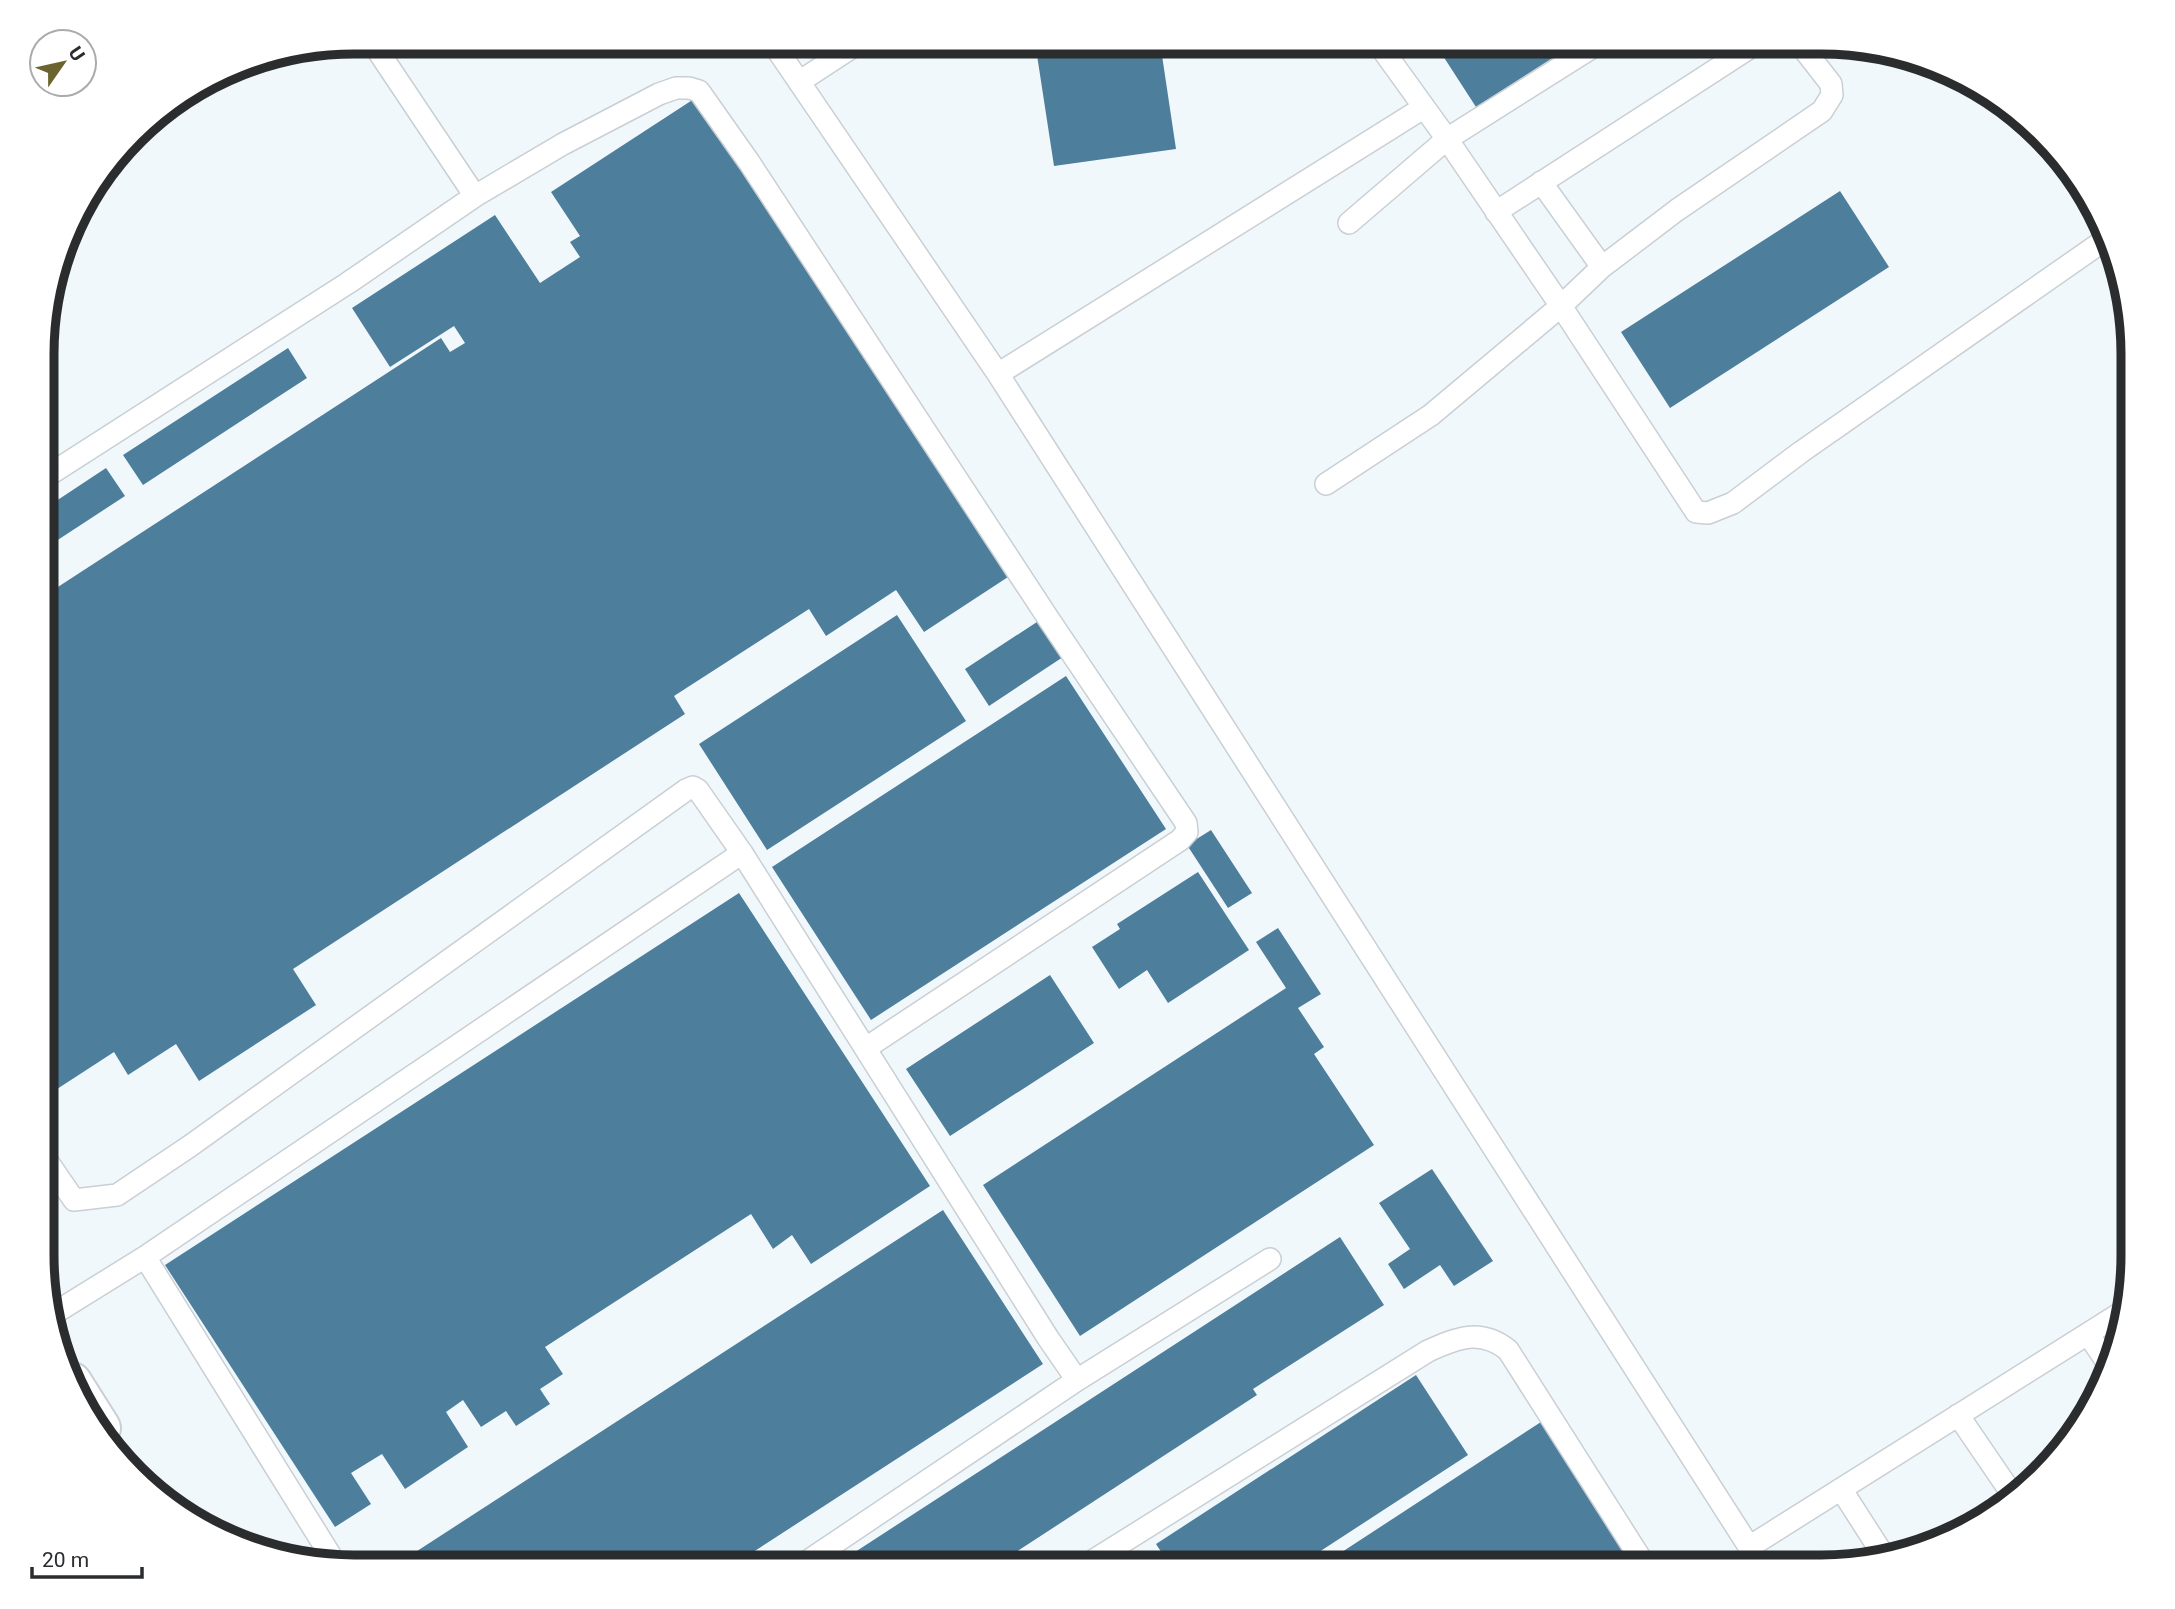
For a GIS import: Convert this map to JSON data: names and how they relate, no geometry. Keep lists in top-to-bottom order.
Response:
{
  "scale_bar": "20 m",
  "north": "top right"
}
